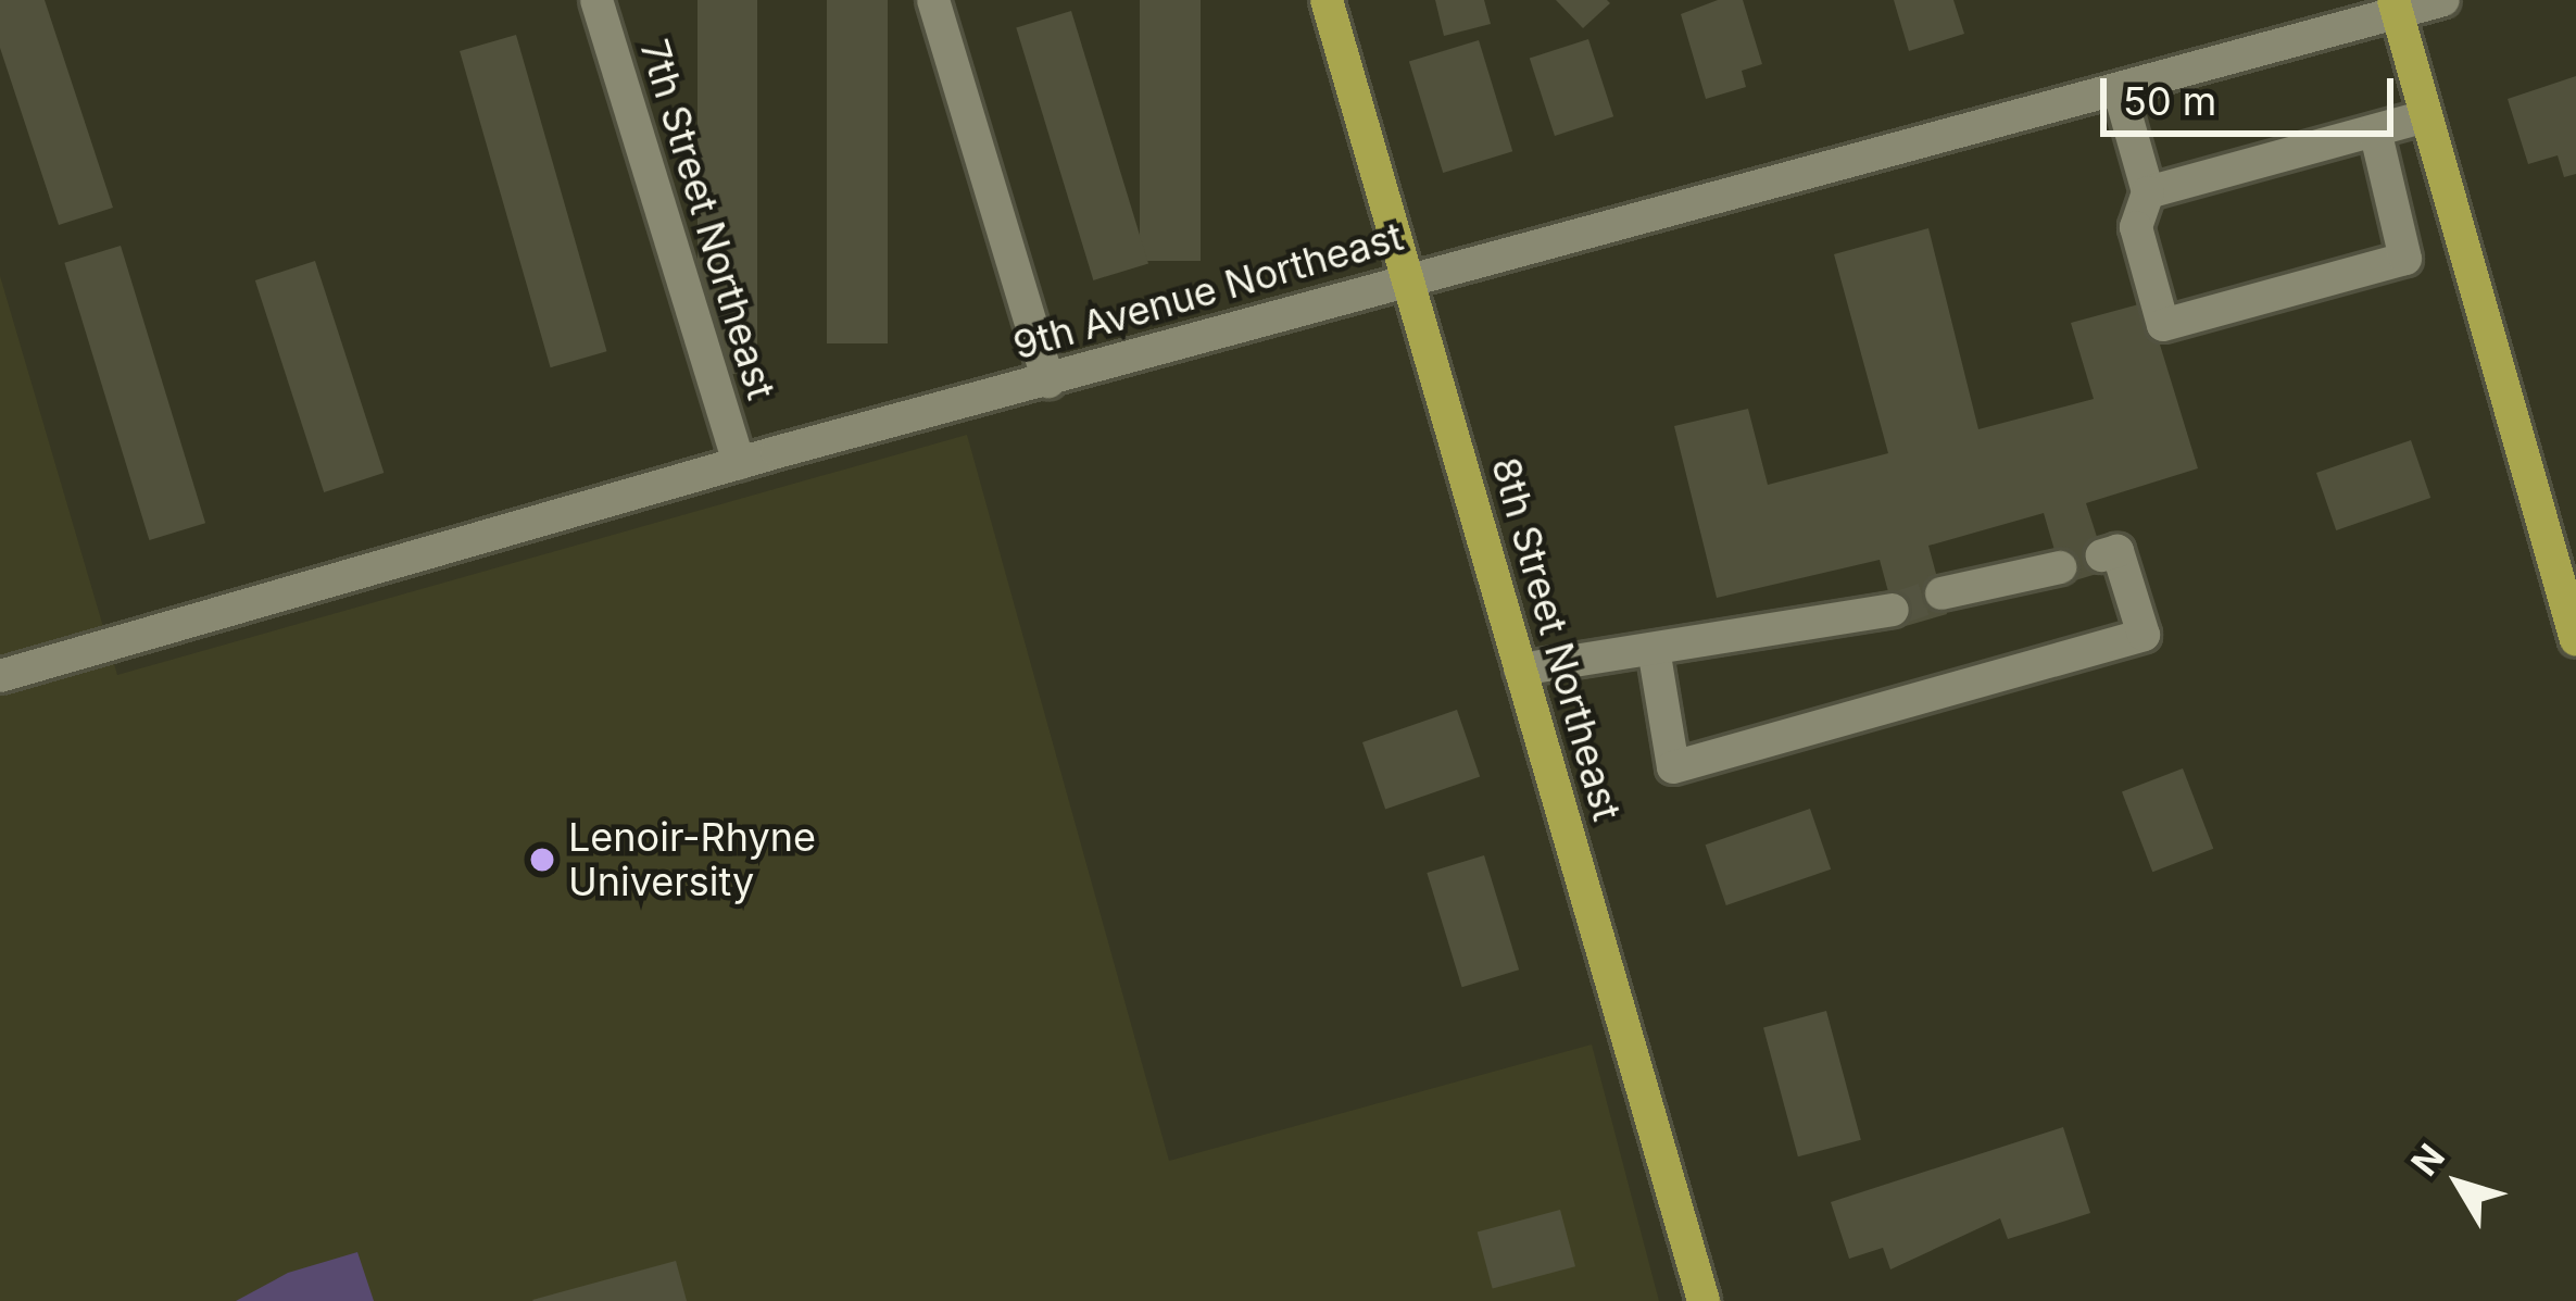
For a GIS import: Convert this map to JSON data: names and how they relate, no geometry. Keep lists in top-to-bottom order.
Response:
{
  "streets": {
    "main road": ["8th Street Northeast"],
    "street": ["7th Street Northeast", "9th Avenue Northeast"]
  },
  "crossings": [
    ["7th Street Northeast", "9th Avenue Northeast"],
    ["9th Avenue Northeast", "8th Street Northeast"]
  ],
  "places": ["Lenoir-Rhyne University"],
  "scale_bar": "50 m",
  "north": "top left"
}
